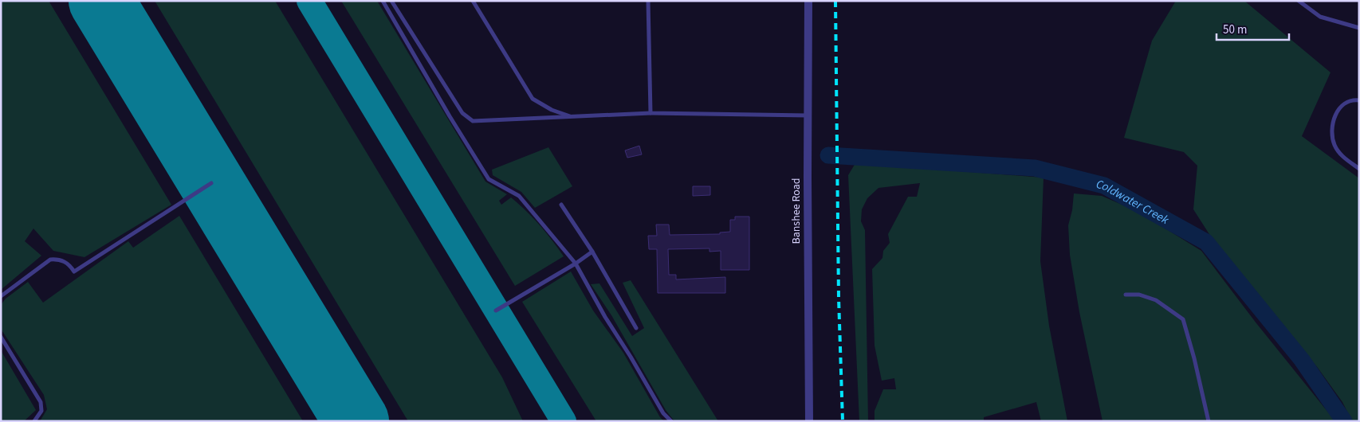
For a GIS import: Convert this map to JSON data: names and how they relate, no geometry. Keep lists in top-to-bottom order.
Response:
{
  "streets": {
    "street": ["Banshee Road"]
  },
  "water": ["Coldwater Creek"],
  "scale_bar": "50 m"
}
